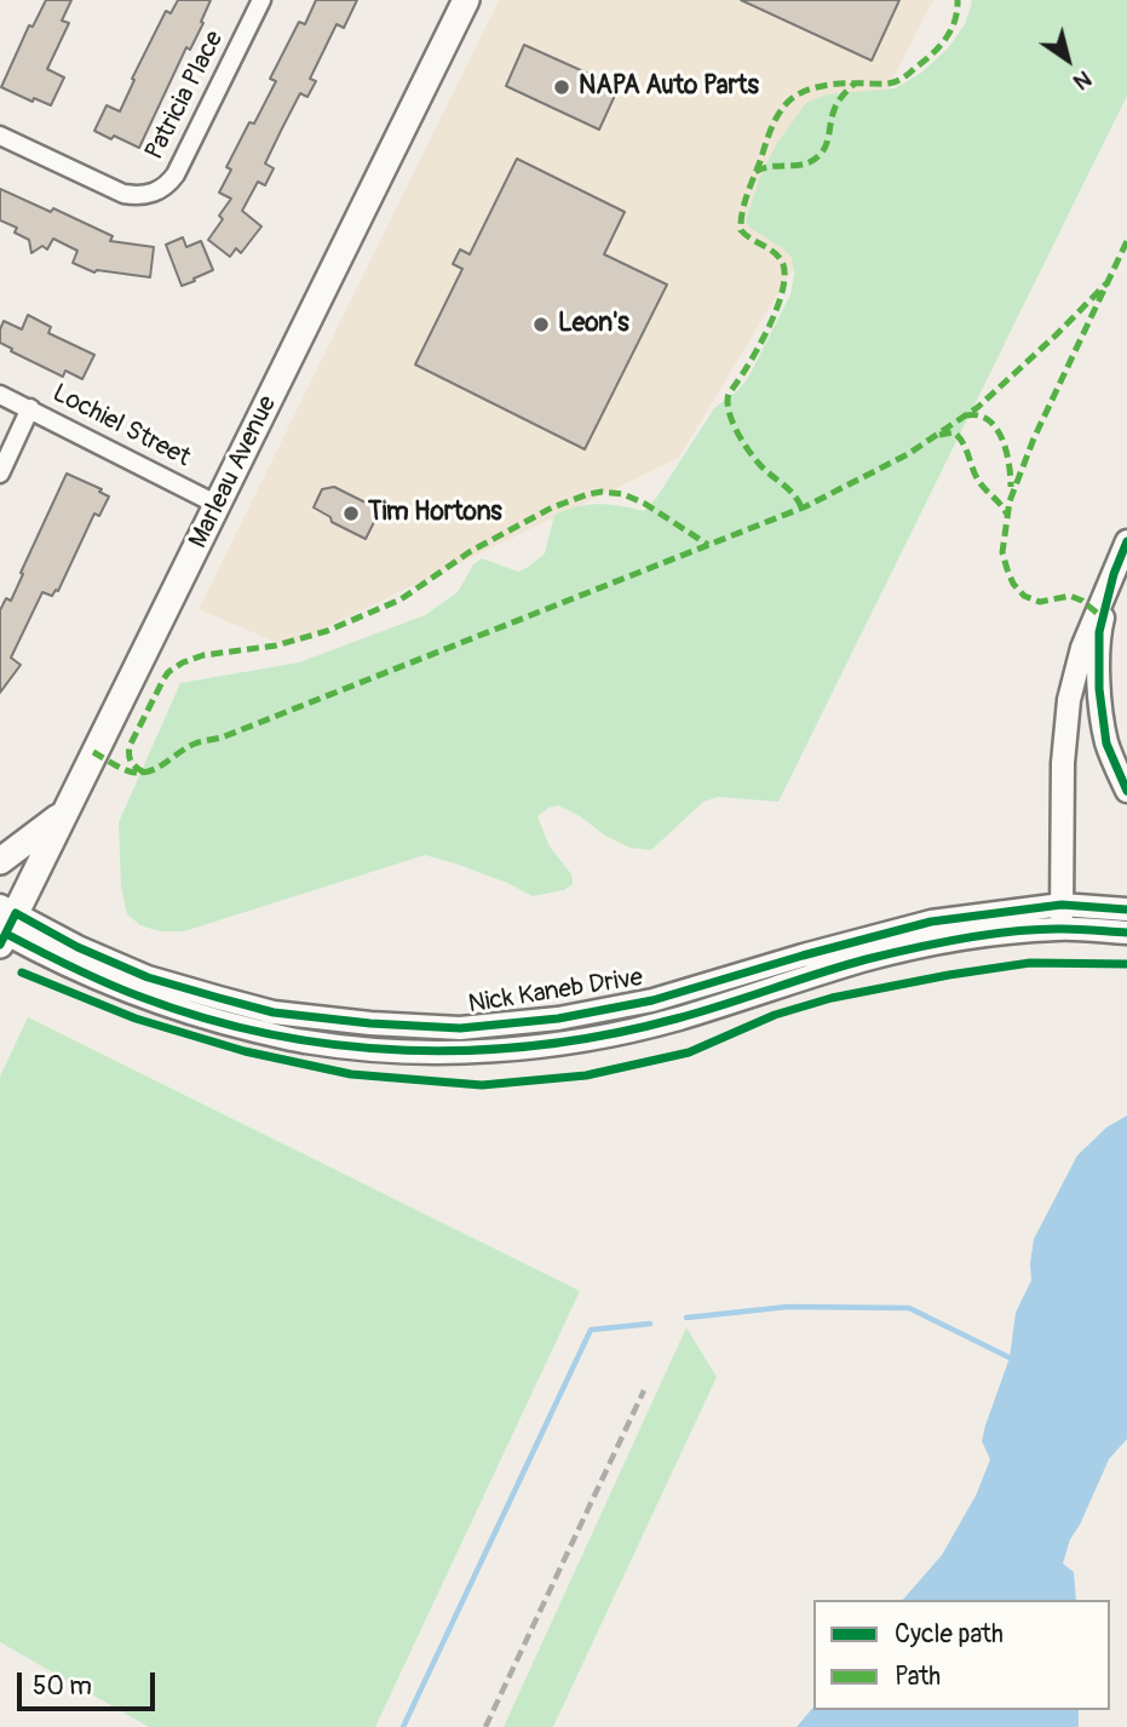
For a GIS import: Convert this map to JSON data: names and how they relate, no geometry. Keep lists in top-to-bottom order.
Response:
{
  "streets": {
    "main road": ["Marleau Avenue"],
    "street": ["Patricia Place", "Lochiel Street", "Nick Kaneb Drive"]
  },
  "crossings": [
    ["Lochiel Street", "Marleau Avenue"],
    ["Marleau Avenue", "Nick Kaneb Drive"]
  ],
  "places": ["NAPA Auto Parts", "Leon's", "Tim Hortons"],
  "legend": ["Cycle path", "Path"],
  "scale_bar": "50 m",
  "north": "bottom right"
}
